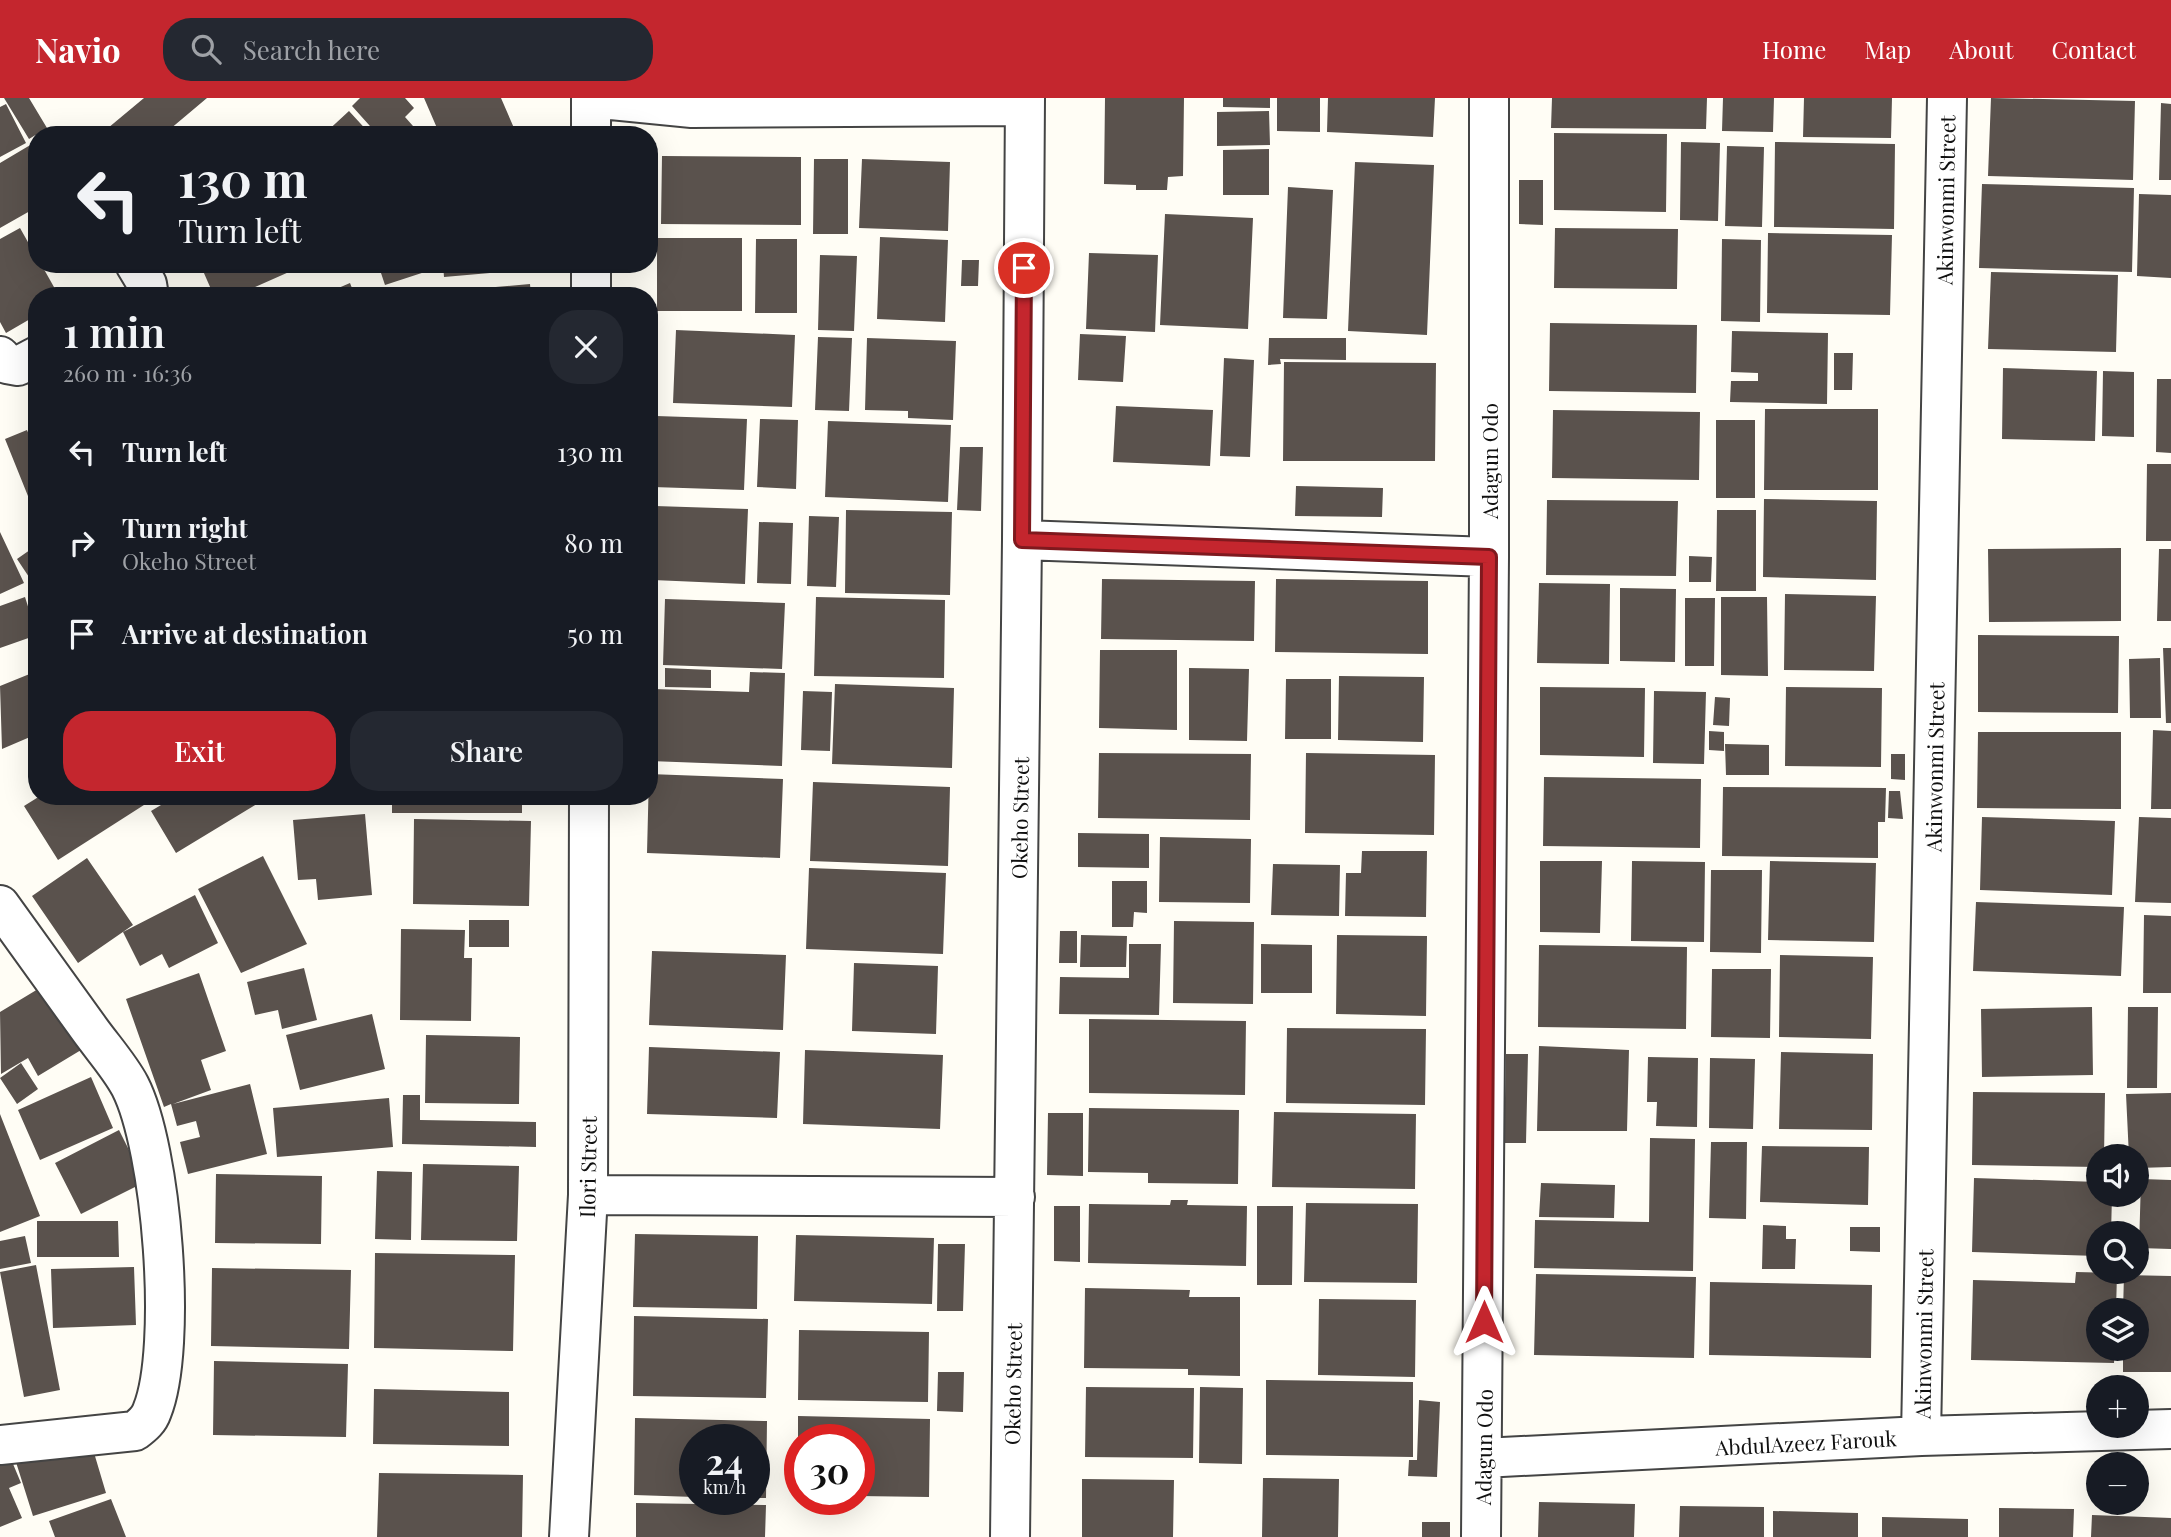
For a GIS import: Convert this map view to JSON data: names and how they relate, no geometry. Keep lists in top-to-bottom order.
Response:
{
  "streets": {
    "street": [
      "Akinwonmi Street",
      "Adagun Odo",
      "Okeho Street",
      "Ilori Street",
      "AbdulAzeez Farouk"
    ]
  },
  "crossings": [
    ["Akinwonmi Street", "AbdulAzeez Farouk"],
    ["Adagun Odo", "AbdulAzeez Farouk"]
  ],
  "page": {
    "header": "Navio",
    "search": "Search here",
    "nav": [
      "Home",
      "Map",
      "About",
      "Contact"
    ],
    "turn": ["130 m", "Turn left"],
    "heading": ["1 min", "260 m · 16:36"],
    "list": [
      {
        "name": "Turn left",
        "value": "130 m"
      },
      {
        "name": "Turn right",
        "note": "Okeho Street",
        "value": "80 m"
      },
      {
        "name": "Arrive at destination",
        "value": "50 m"
      }
    ],
    "buttons": ["Exit", "Share"],
    "map_buttons": ["+", "−"],
    "speed": "24 km/h",
    "limit": "30"
  }
}
